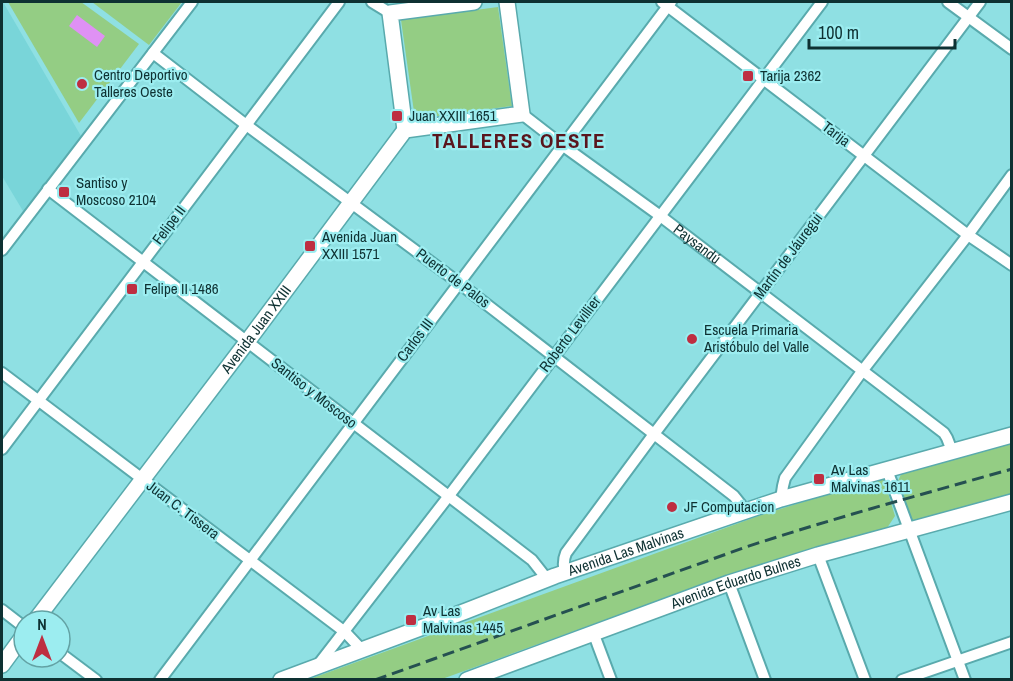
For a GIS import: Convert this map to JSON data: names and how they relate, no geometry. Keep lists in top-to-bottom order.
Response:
{
  "streets": {
    "main road": ["Avenida Juan XXIII", "Avenida Las Malvinas", "Avenida Eduardo Bulnes"],
    "street": [
      "Tarija",
      "Felipe II",
      "Paysandú",
      "Martín de Jáuregui",
      "Puerto de Palos",
      "Roberto Levillier",
      "Carlos III",
      "Santiso y Moscoso",
      "Juan C. Tissera"
    ]
  },
  "crossings": [
    ["Tarija", "Martín de Jáuregui"],
    ["Tarija", "Roberto Levillier"],
    ["Tarija", "Carlos III"],
    ["Felipe II", "Puerto de Palos"],
    ["Felipe II", "Santiso y Moscoso"],
    ["Felipe II", "Juan C. Tissera"],
    ["Paysandú", "Martín de Jáuregui"],
    ["Paysandú", "Roberto Levillier"],
    ["Paysandú", "Carlos III"],
    ["Paysandú", "Avenida Las Malvinas"],
    ["Martín de Jáuregui", "Puerto de Palos"],
    ["Martín de Jáuregui", "Avenida Las Malvinas"],
    ["Puerto de Palos", "Avenida Juan XXIII"],
    ["Puerto de Palos", "Roberto Levillier"],
    ["Puerto de Palos", "Carlos III"],
    ["Puerto de Palos", "Avenida Las Malvinas"],
    ["Avenida Juan XXIII", "Santiso y Moscoso"],
    ["Avenida Juan XXIII", "Juan C. Tissera"],
    ["Roberto Levillier", "Santiso y Moscoso"],
    ["Roberto Levillier", "Juan C. Tissera"],
    ["Roberto Levillier", "Avenida Las Malvinas"],
    ["Carlos III", "Santiso y Moscoso"],
    ["Carlos III", "Juan C. Tissera"],
    ["Santiso y Moscoso", "Avenida Las Malvinas"],
    ["Juan C. Tissera", "Avenida Las Malvinas"]
  ],
  "districts": ["TALLERES OESTE"],
  "places": {
    "transit": [
      "Tarija 2362",
      "Juan XXIII 1651",
      "Santiso y Moscoso 2104",
      "Avenida Juan XXIII 1571",
      "Felipe II 1486",
      "Av Las Malvinas 1611",
      "Av Las Malvinas 1445"
    ],
    "other": ["Centro Deportivo Talleres Oeste", "Escuela Primaria Aristóbulo del Valle", "JF Computacion"]
  },
  "scale_bar": "100 m",
  "north": "top"
}
